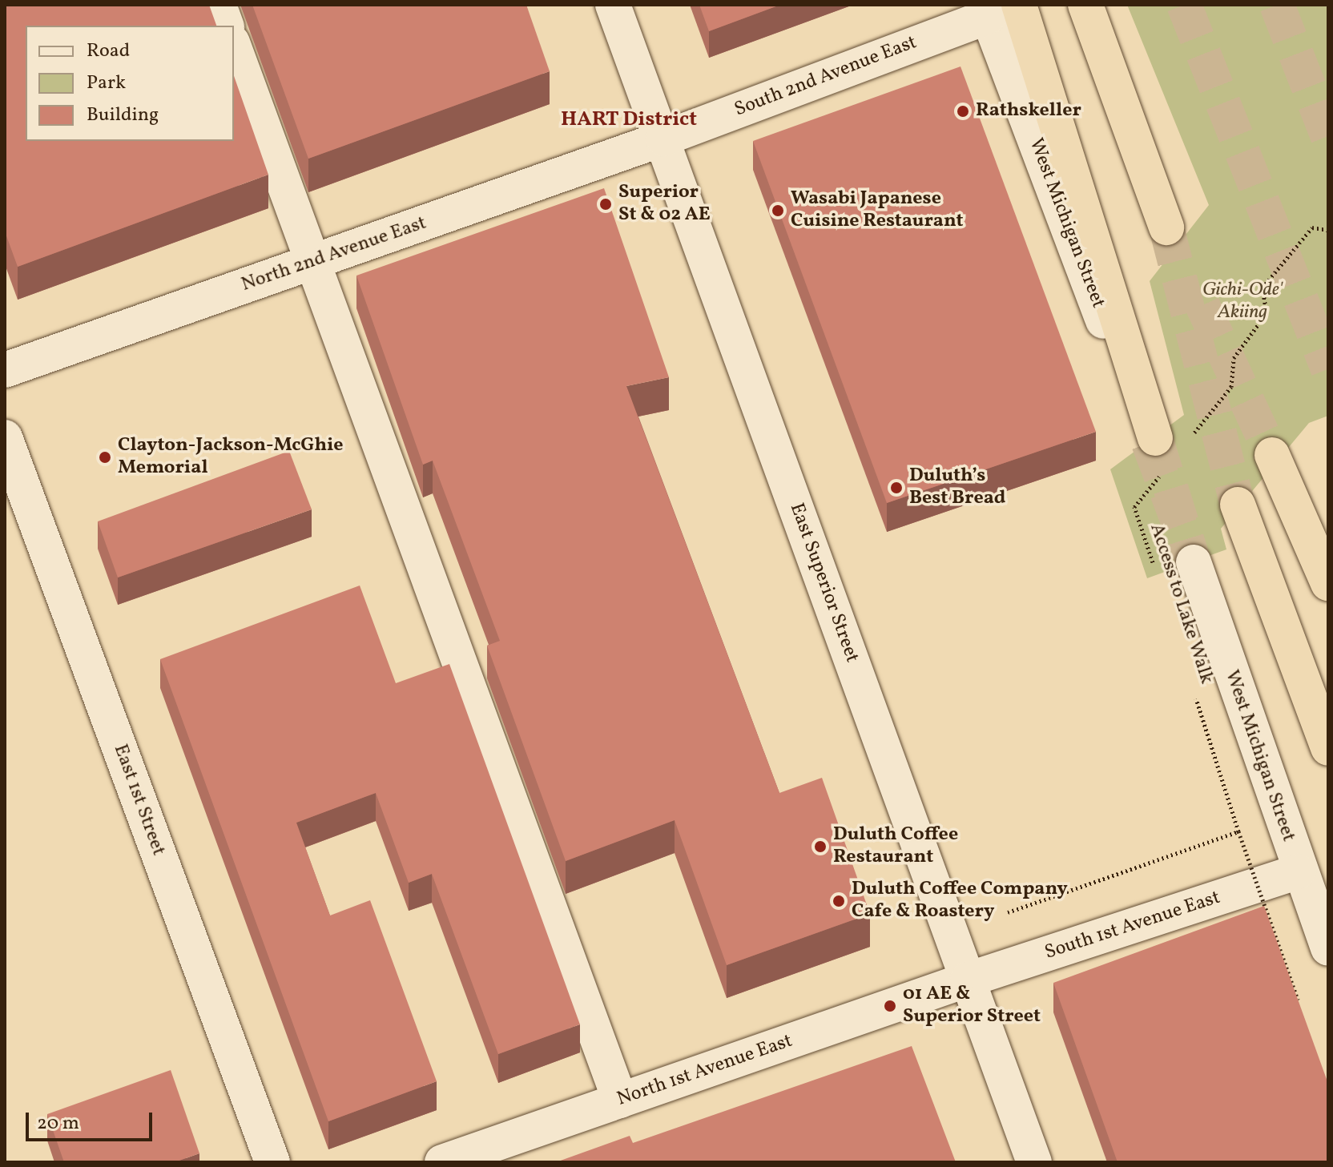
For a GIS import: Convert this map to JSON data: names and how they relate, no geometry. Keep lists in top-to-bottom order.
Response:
{
  "streets": {
    "street": [
      "South 2nd Avenue East",
      "West Michigan Street",
      "North 2nd Avenue East",
      "East Superior Street",
      "East 1st Street",
      "South 1st Avenue East",
      "North 1st Avenue East"
    ],
    "path": ["Access to Lake Walk"]
  },
  "crossings": [
    ["South 2nd Avenue East", "North 2nd Avenue East"],
    ["South 2nd Avenue East", "East Superior Street"],
    ["West Michigan Street", "South 1st Avenue East"],
    ["North 2nd Avenue East", "East Superior Street"],
    ["East Superior Street", "South 1st Avenue East"],
    ["East Superior Street", "North 1st Avenue East"],
    ["South 1st Avenue East", "North 1st Avenue East"]
  ],
  "districts": ["HART District"],
  "parks": ["Gichi-Ode' Akiing"],
  "places": [
    "Rathskeller",
    "Superior St & 02 AE",
    "Wasabi Japanese Cuisine Restaurant",
    "Clayton-Jackson-McGhie Memorial",
    "Duluth’s Best Bread",
    "Duluth Coffee Restaurant",
    "Duluth Coffee Company Cafe & Roastery",
    "01 AE & Superior Street"
  ],
  "legend": ["Road", "Park", "Building"],
  "scale_bar": "20 m"
}
